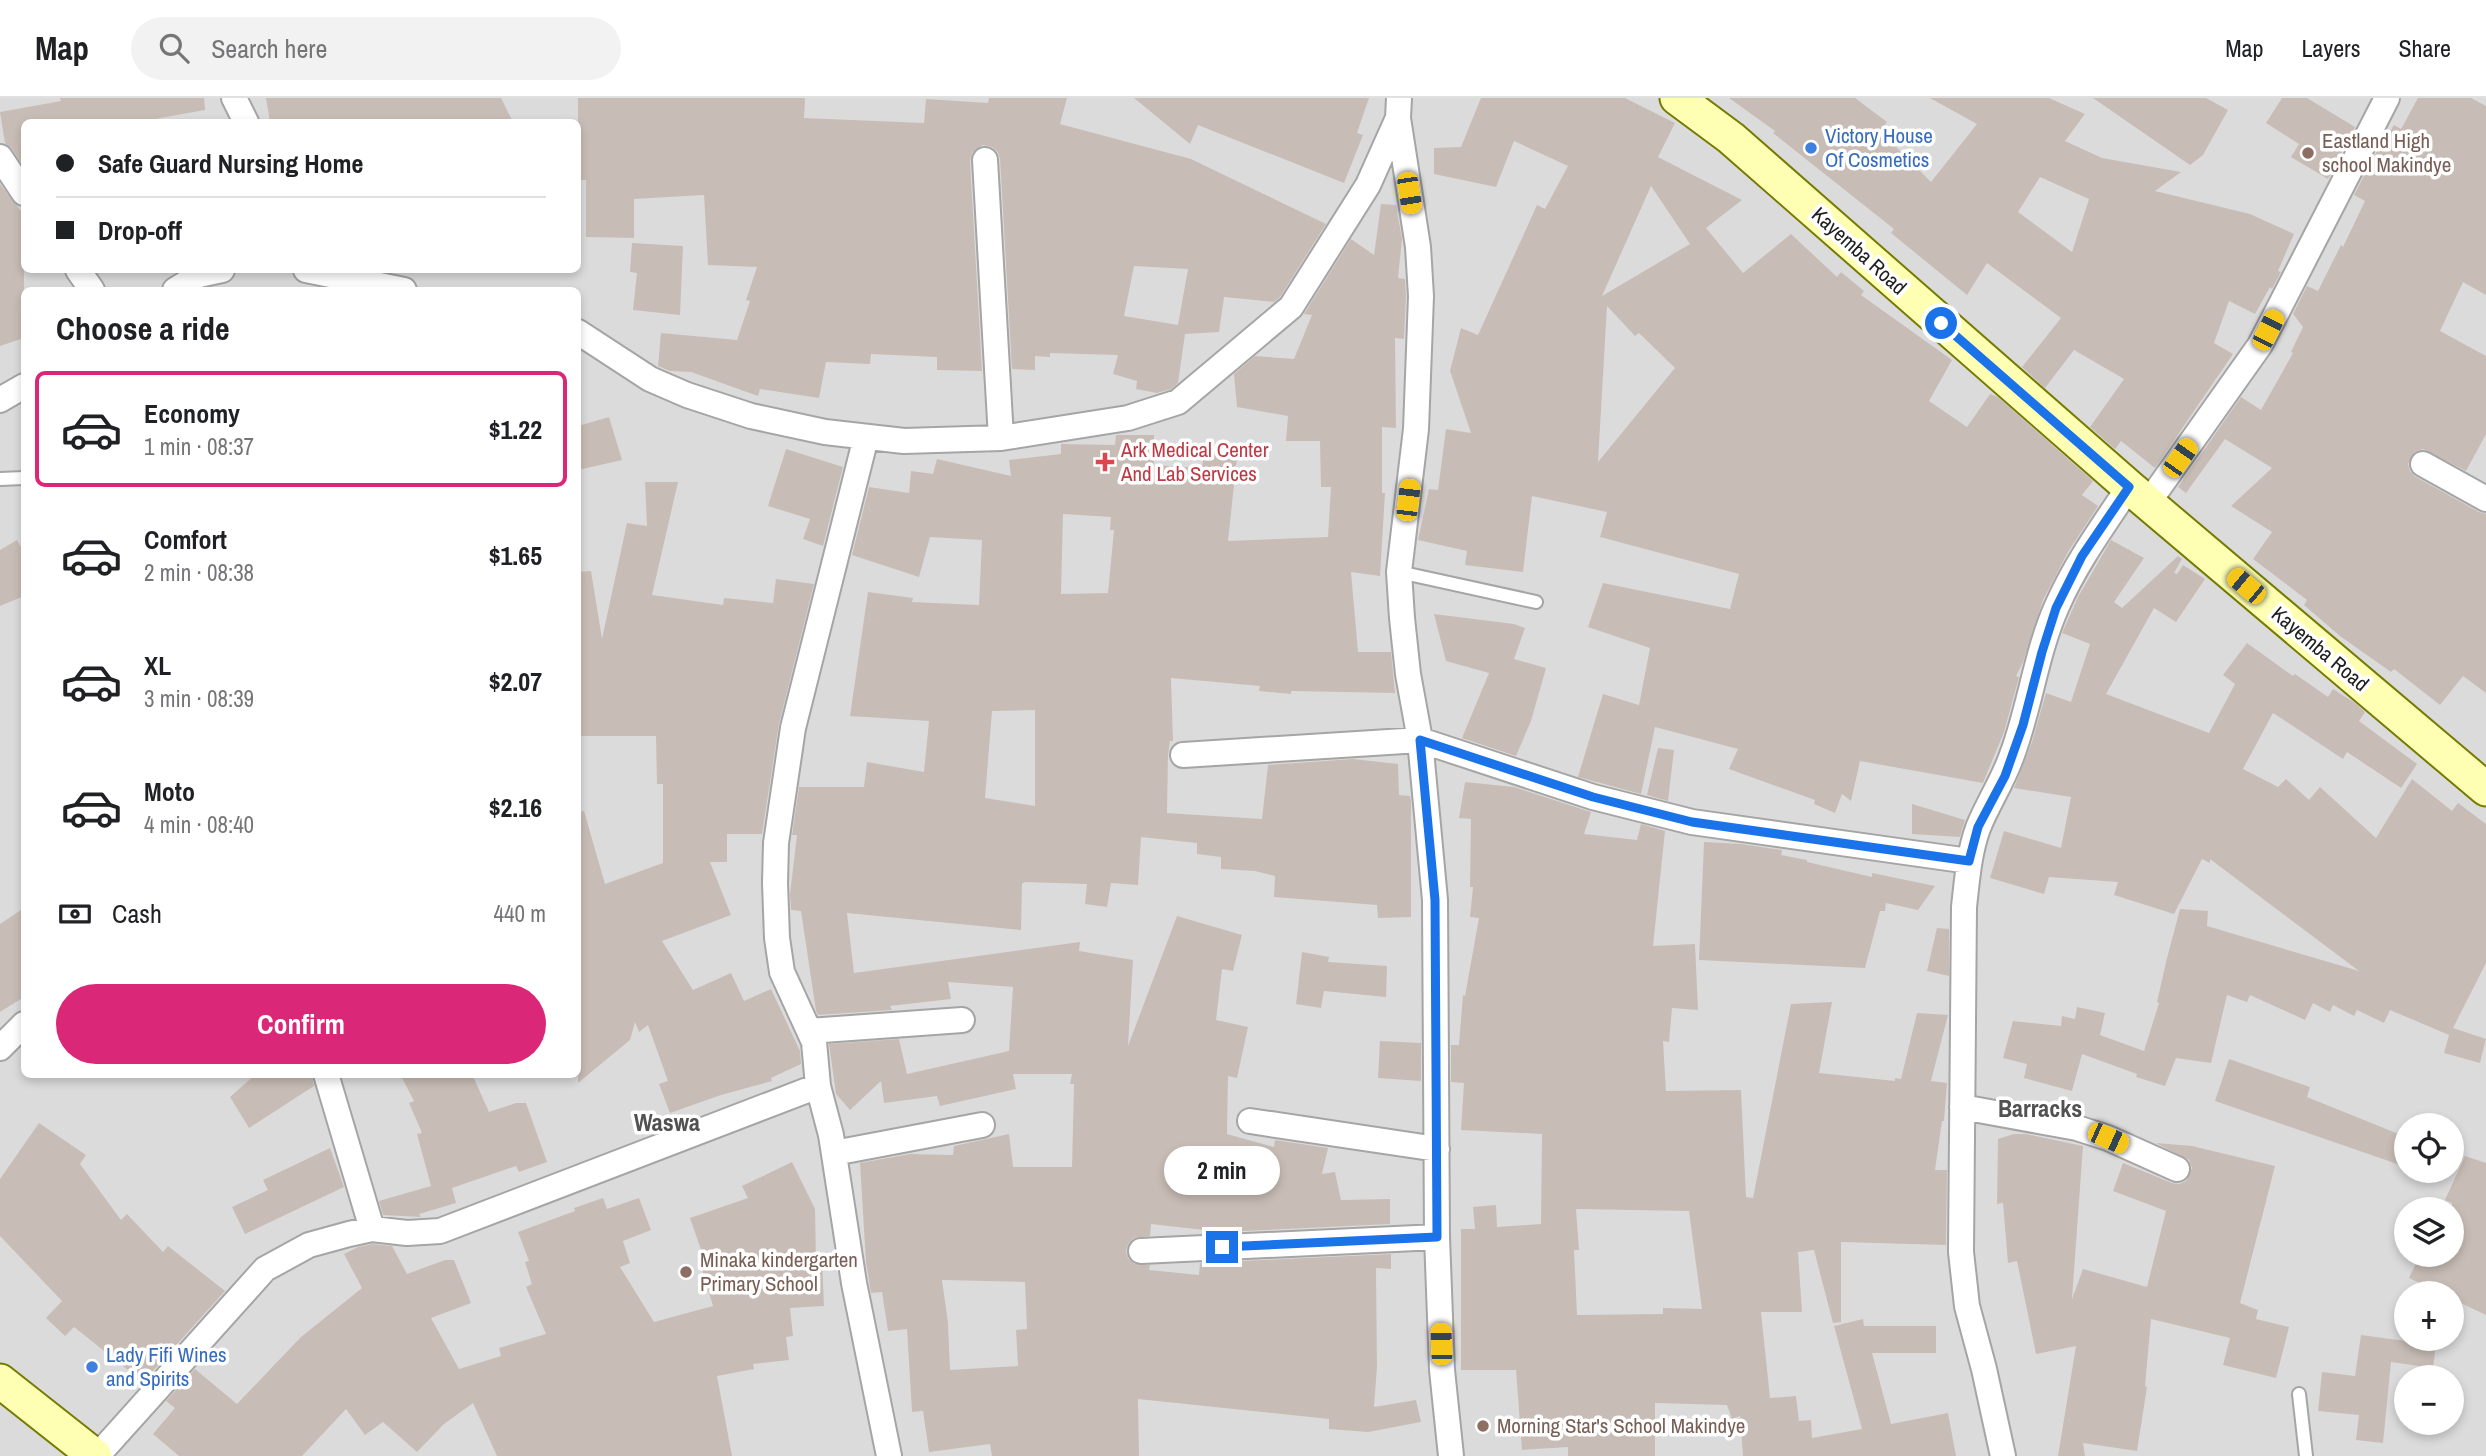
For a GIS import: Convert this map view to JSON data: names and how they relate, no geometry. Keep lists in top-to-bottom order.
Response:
{
  "streets": {
    "street": ["Kayemba Road"]
  },
  "districts": ["Barracks", "Waswa"],
  "places": {
    "other": [
      "Victory House Of Cosmetics",
      "Eastland High school Makindye",
      "Minaka kindergarten Primary School",
      "Lady Fifi Wines and Spirits",
      "Morning Star's School Makindye"
    ],
    "health": ["Ark Medical Center And Lab Services"]
  },
  "page": {
    "header": "Map",
    "search": "Search here",
    "nav": ["Map", "Layers", "Share"],
    "banner": ["Safe Guard Nursing Home", "Drop-off"],
    "heading": "Choose a ride",
    "list": [
      {
        "name": "Economy",
        "note": "1 min · 08:37",
        "value": "$1.22"
      },
      {
        "name": "Comfort",
        "note": "2 min · 08:38",
        "value": "$1.65"
      },
      {
        "name": "XL",
        "note": "3 min · 08:39",
        "value": "$2.07"
      },
      {
        "name": "Moto",
        "note": "4 min · 08:40",
        "value": "$2.16"
      }
    ],
    "pay": ["Cash", "440 m"],
    "buttons": "Confirm",
    "map_buttons": ["+", "−"],
    "bubble": "2 min"
  }
}
